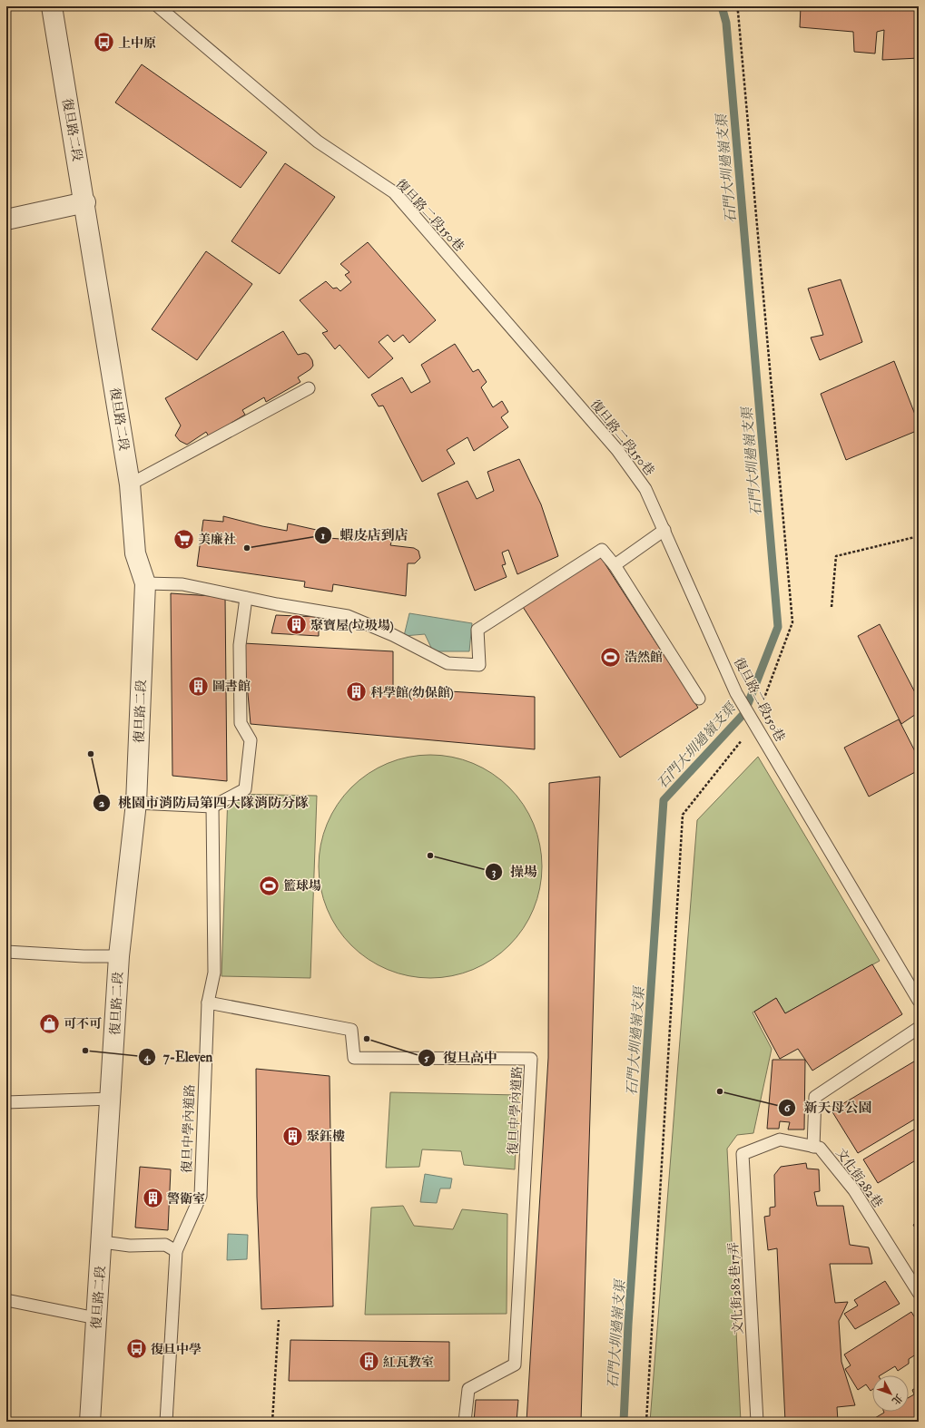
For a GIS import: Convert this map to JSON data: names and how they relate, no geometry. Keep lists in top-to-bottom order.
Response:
{
  "streets": {
    "street": ["復旦路二段"],
    "lane": [
      "復旦路二段150巷",
      "復旦中學內道路",
      "文化街282巷",
      "文化街282巷17弄"
    ]
  },
  "crossings": [
    ["文化街282巷", "文化街282巷17弄"]
  ],
  "water": ["石門大圳過嶺支渠"],
  "places": {
    "bus stop": ["上中原", "復旦中學"],
    "supermarket": ["美廉社"],
    "other": [
      "蝦皮店到店",
      "桃園市消防局第四大隊消防分隊",
      "操場",
      "復旦高中",
      "7-Eleven",
      "新天母公園"
    ],
    "building": [
      "聚寶屋(垃圾場)",
      "圖書館",
      "科學館(幼保館)",
      "聚鈺樓",
      "警衛室",
      "紅瓦教室"
    ],
    "sports": ["浩然館", "籃球場"],
    "shop": ["可不可"]
  },
  "north": "bottom right"
}
